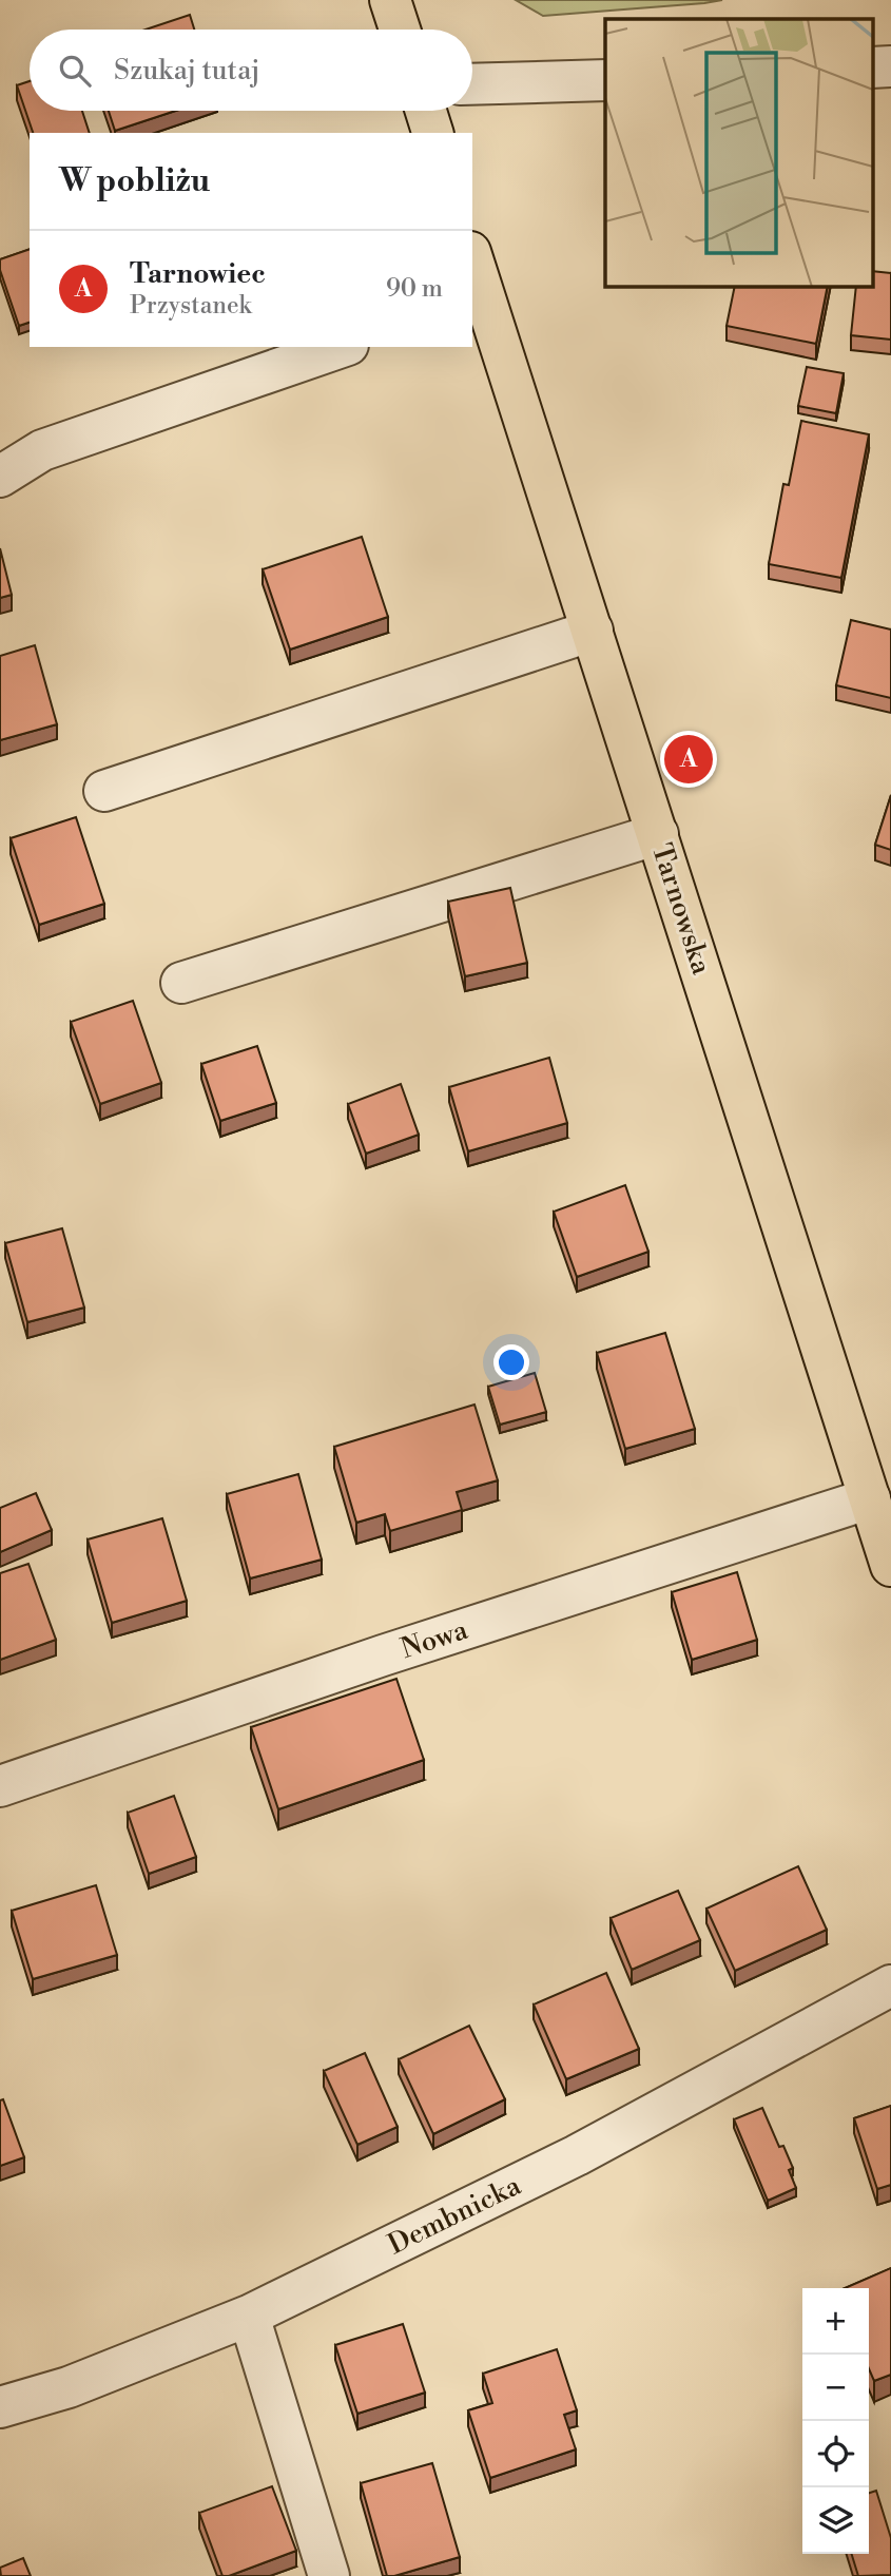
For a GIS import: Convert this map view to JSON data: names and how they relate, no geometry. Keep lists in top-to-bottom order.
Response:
{
  "streets": {
    "main road": ["Tarnowska"],
    "street": ["Nowa", "Dembnicka"]
  },
  "crossings": [
    ["Tarnowska", "Nowa"]
  ],
  "page": {
    "search": "Szukaj tutaj",
    "heading": "W pobliżu",
    "list": [
      {
        "mark": "A",
        "name": "Tarnowiec",
        "note": "Przystanek",
        "value": "90 m"
      }
    ],
    "pins": "A",
    "map_buttons": ["+", "−"]
  }
}
